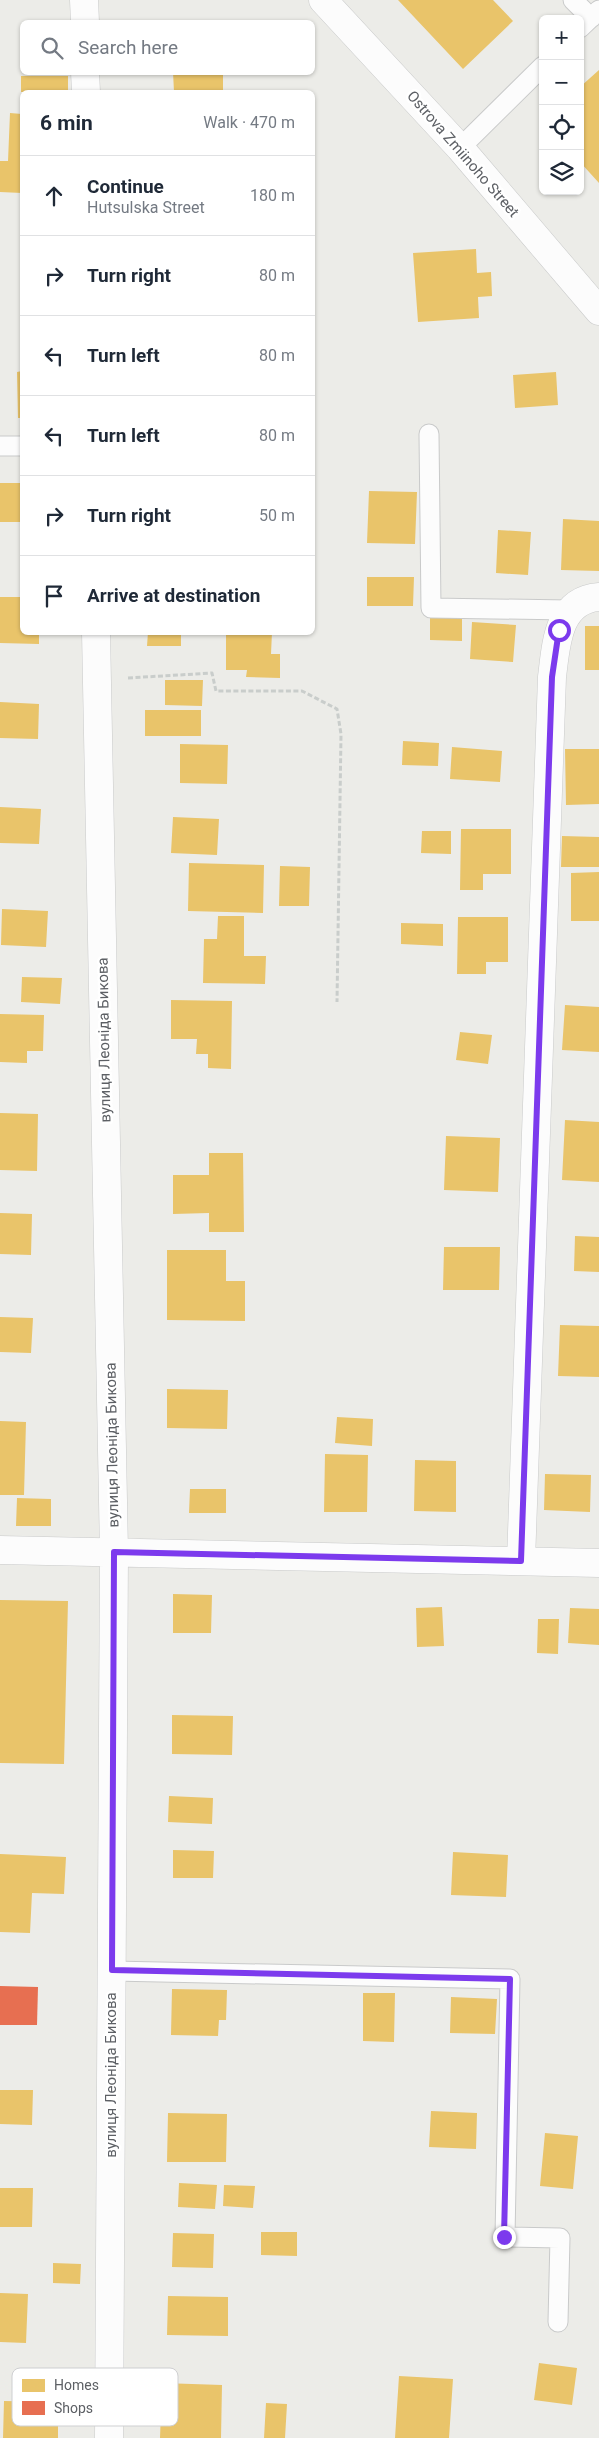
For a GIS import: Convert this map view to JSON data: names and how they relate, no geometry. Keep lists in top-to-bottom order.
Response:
{
  "streets": {
    "street": ["Ostrova Zmiinoho Street", "вулиця Леоніда Бикова"]
  },
  "legend": ["Homes", "Shops"],
  "page": {
    "map_buttons": ["+", "−"],
    "search": "Search here",
    "heading": ["6 min", "Walk · 470 m"],
    "list": [
      ["Continue", "Hutsulska Street", "180 m"],
      ["Turn right", "80 m"],
      ["Turn left", "80 m"],
      ["Turn left", "80 m"],
      ["Turn right", "50 m"],
      "Arrive at destination"
    ]
  }
}
